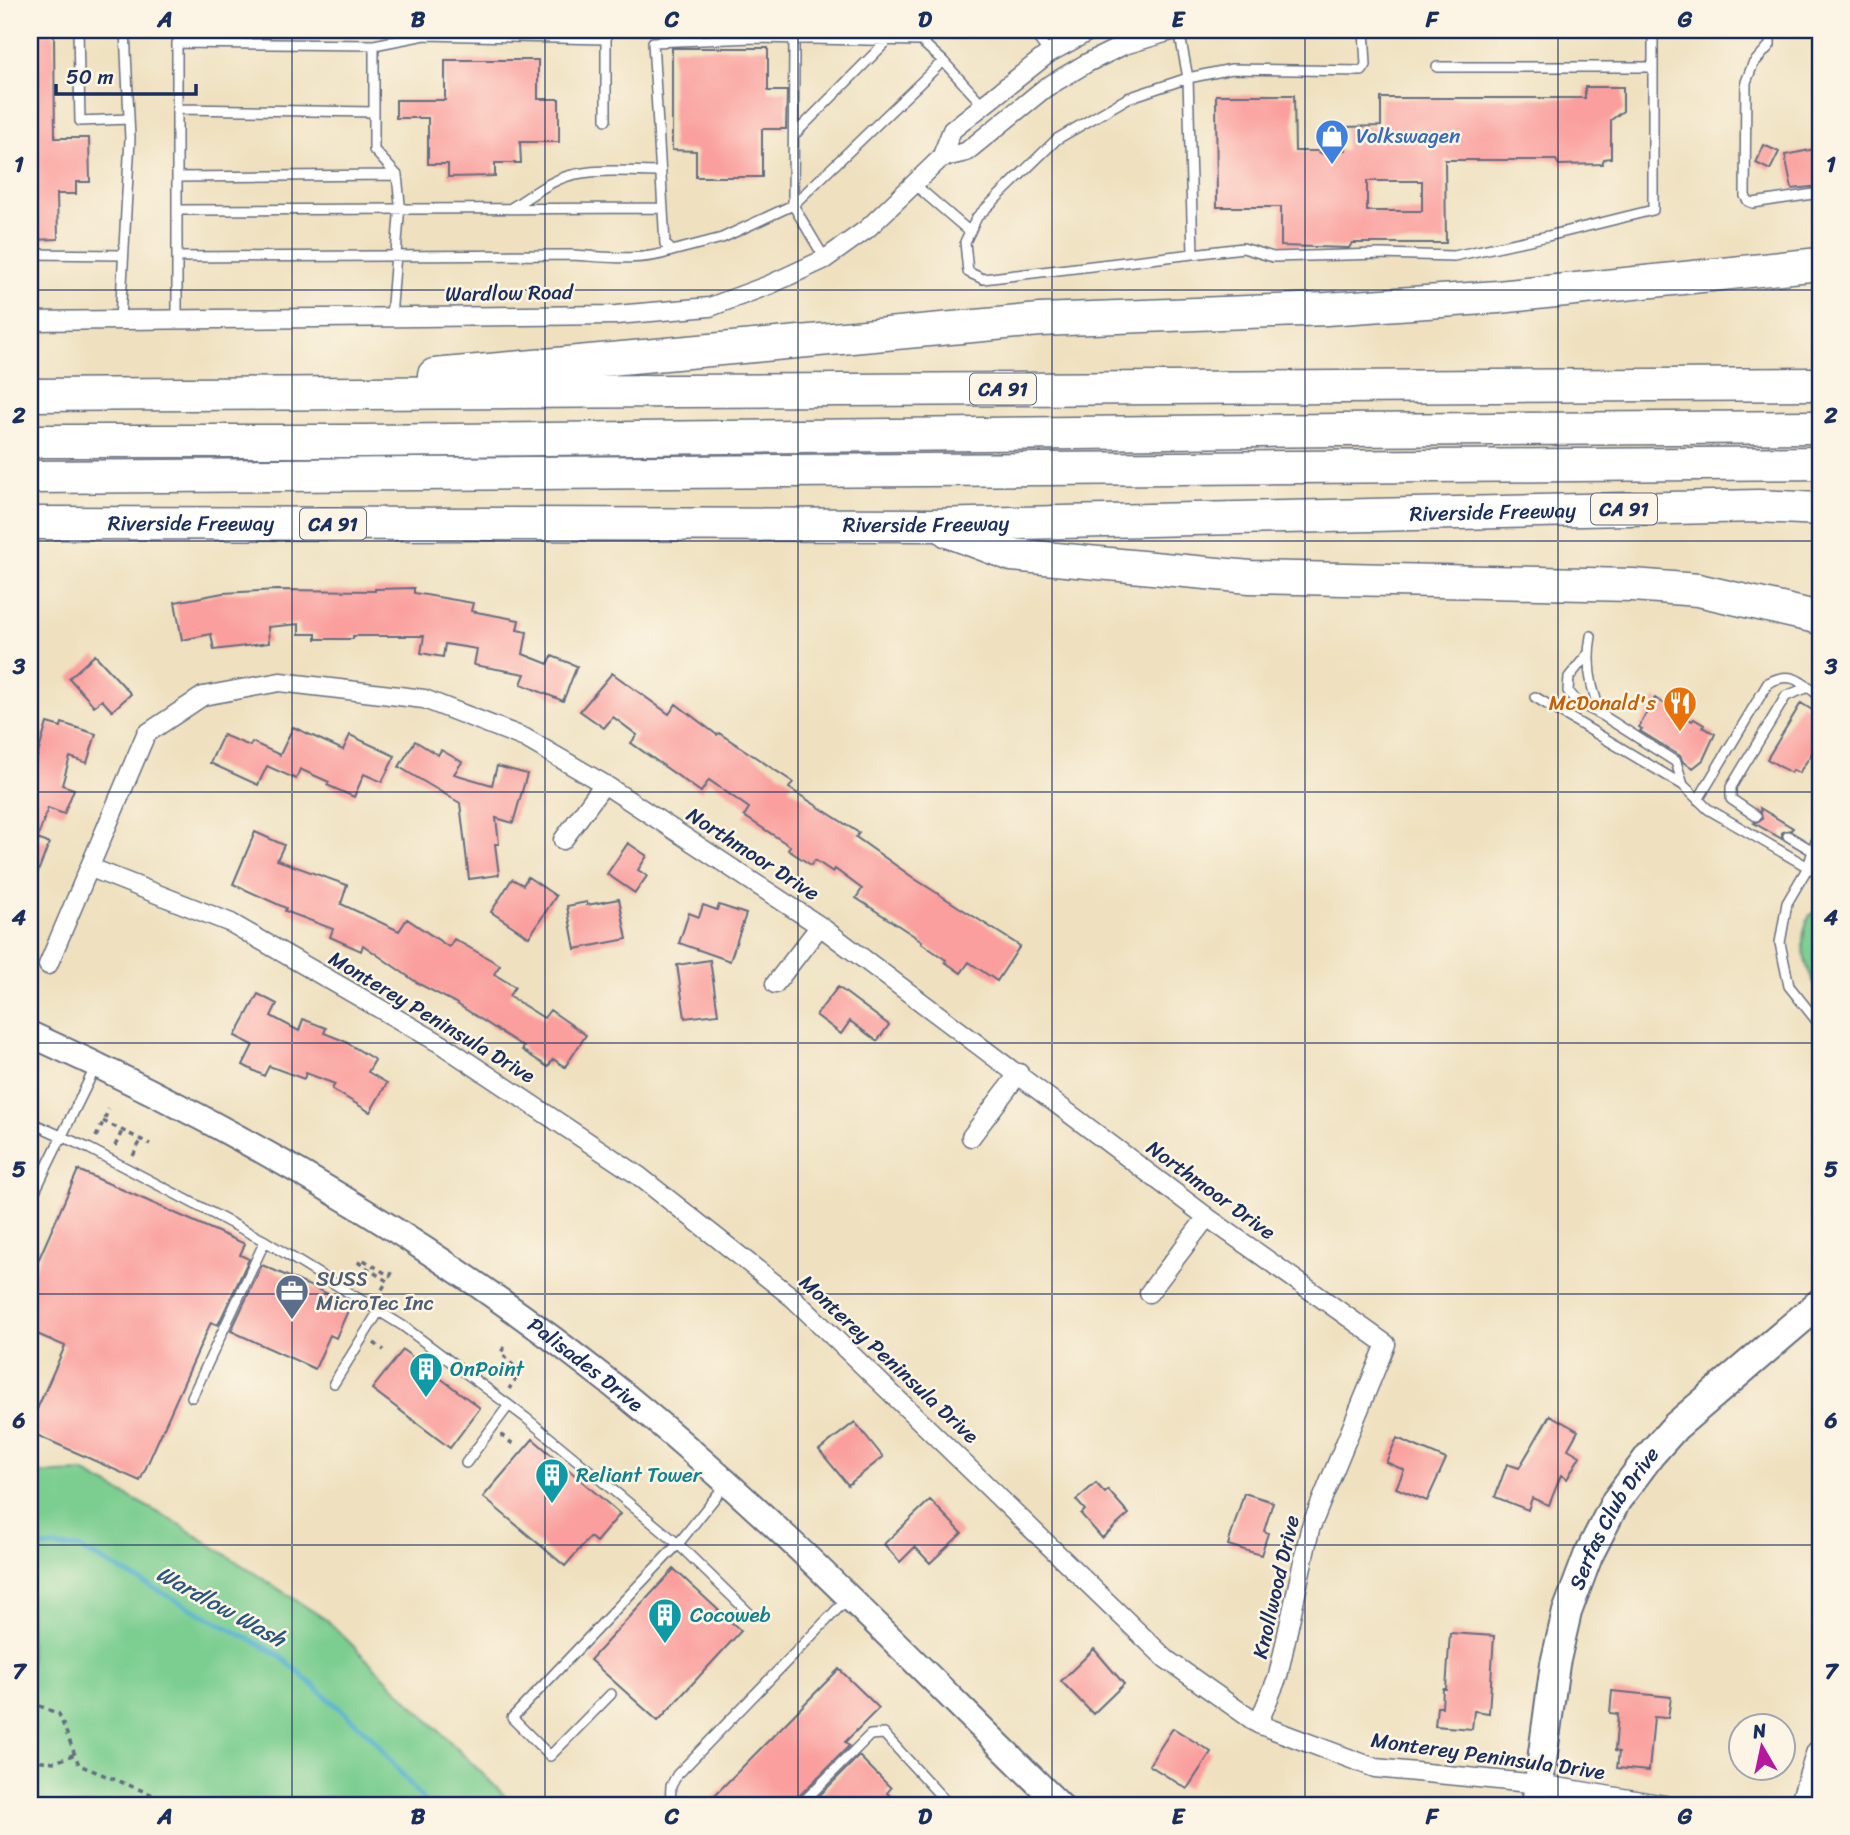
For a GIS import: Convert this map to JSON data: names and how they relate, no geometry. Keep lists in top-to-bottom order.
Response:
{
  "streets": {
    "highway": ["CA 91", "Riverside Freeway"],
    "main road": ["Serfas Club Drive"],
    "street": [
      "Wardlow Road",
      "Northmoor Drive",
      "Monterey Peninsula Drive",
      "Palisades Drive",
      "Knollwood Drive"
    ]
  },
  "crossings": [
    ["Northmoor Drive", "Monterey Peninsula Drive"],
    ["Northmoor Drive", "Knollwood Drive"],
    ["Monterey Peninsula Drive", "Serfas Club Drive"],
    ["Monterey Peninsula Drive", "Knollwood Drive"]
  ],
  "water": ["Wardlow Wash"],
  "places": {
    "shop": ["Volkswagen"],
    "restaurant": ["McDonald's"],
    "office": ["SUSS MicroTec Inc"],
    "building": ["OnPoint", "Reliant Tower", "Cocoweb"]
  },
  "scale_bar": "50 m",
  "north": "top",
  "grid": {
    "columns": [
      "A",
      "B",
      "C",
      "D",
      "E",
      "F",
      "G"
    ],
    "rows": [
      "1",
      "2",
      "3",
      "4",
      "5",
      "6",
      "7"
    ]
  }
}
